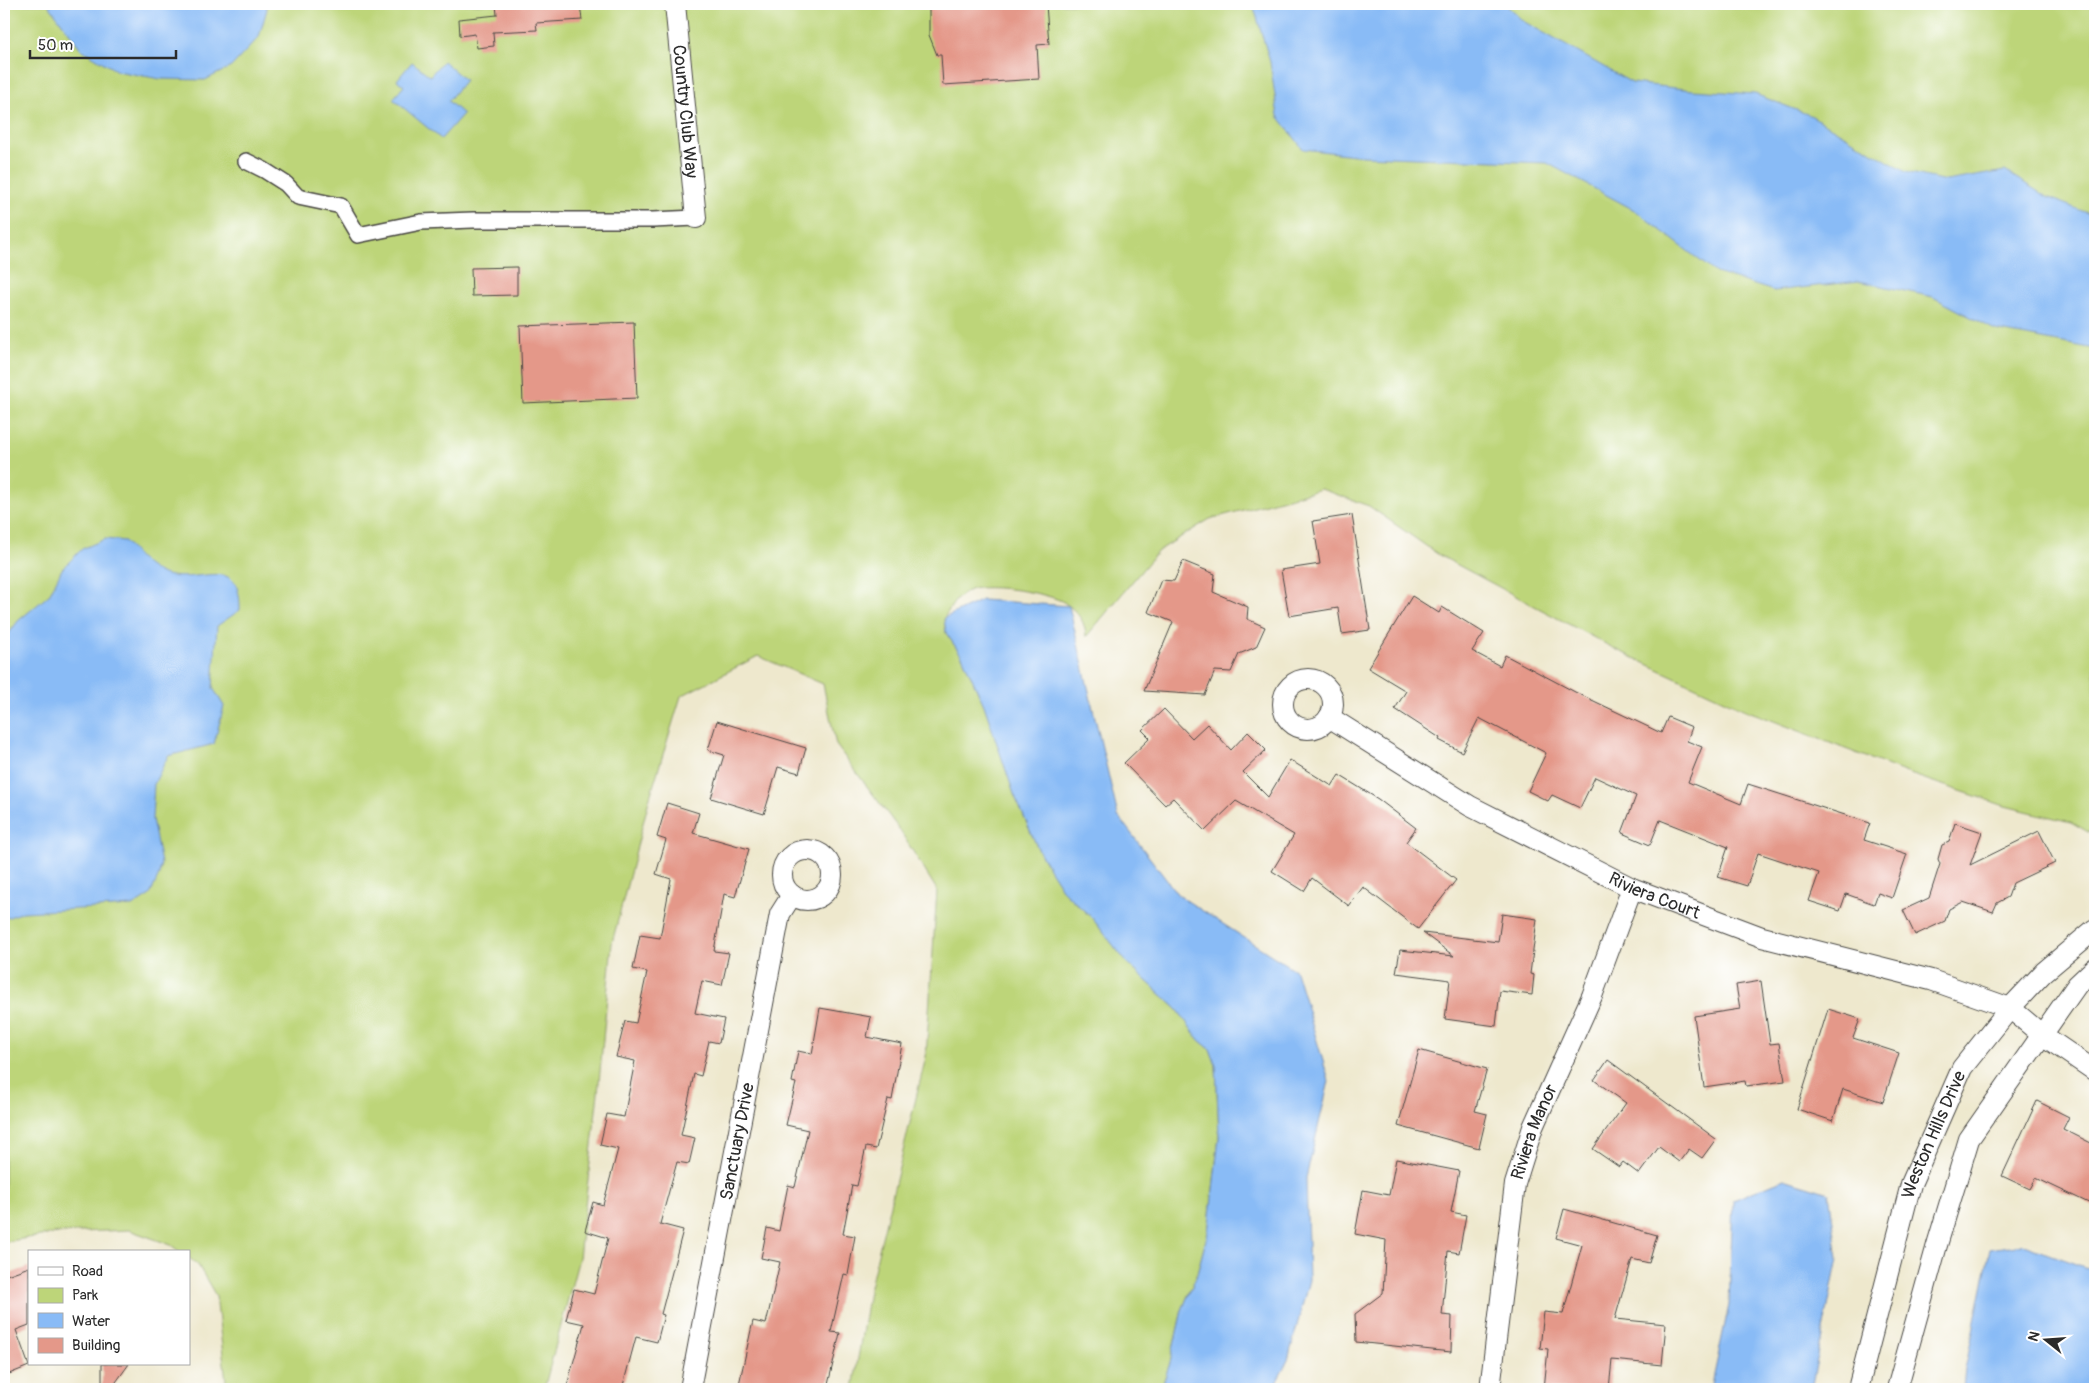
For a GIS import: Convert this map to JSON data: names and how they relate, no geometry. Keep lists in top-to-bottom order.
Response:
{
  "streets": {
    "street": [
      "Country Club Way",
      "Riviera Court",
      "Riviera Manor",
      "Weston Hills Drive",
      "Sanctuary Drive"
    ]
  },
  "crossings": [
    ["Riviera Court", "Riviera Manor"],
    ["Riviera Court", "Weston Hills Drive"]
  ],
  "legend": [
    "Road",
    "Park",
    "Water",
    "Building"
  ],
  "scale_bar": "50 m",
  "north": "left"
}
